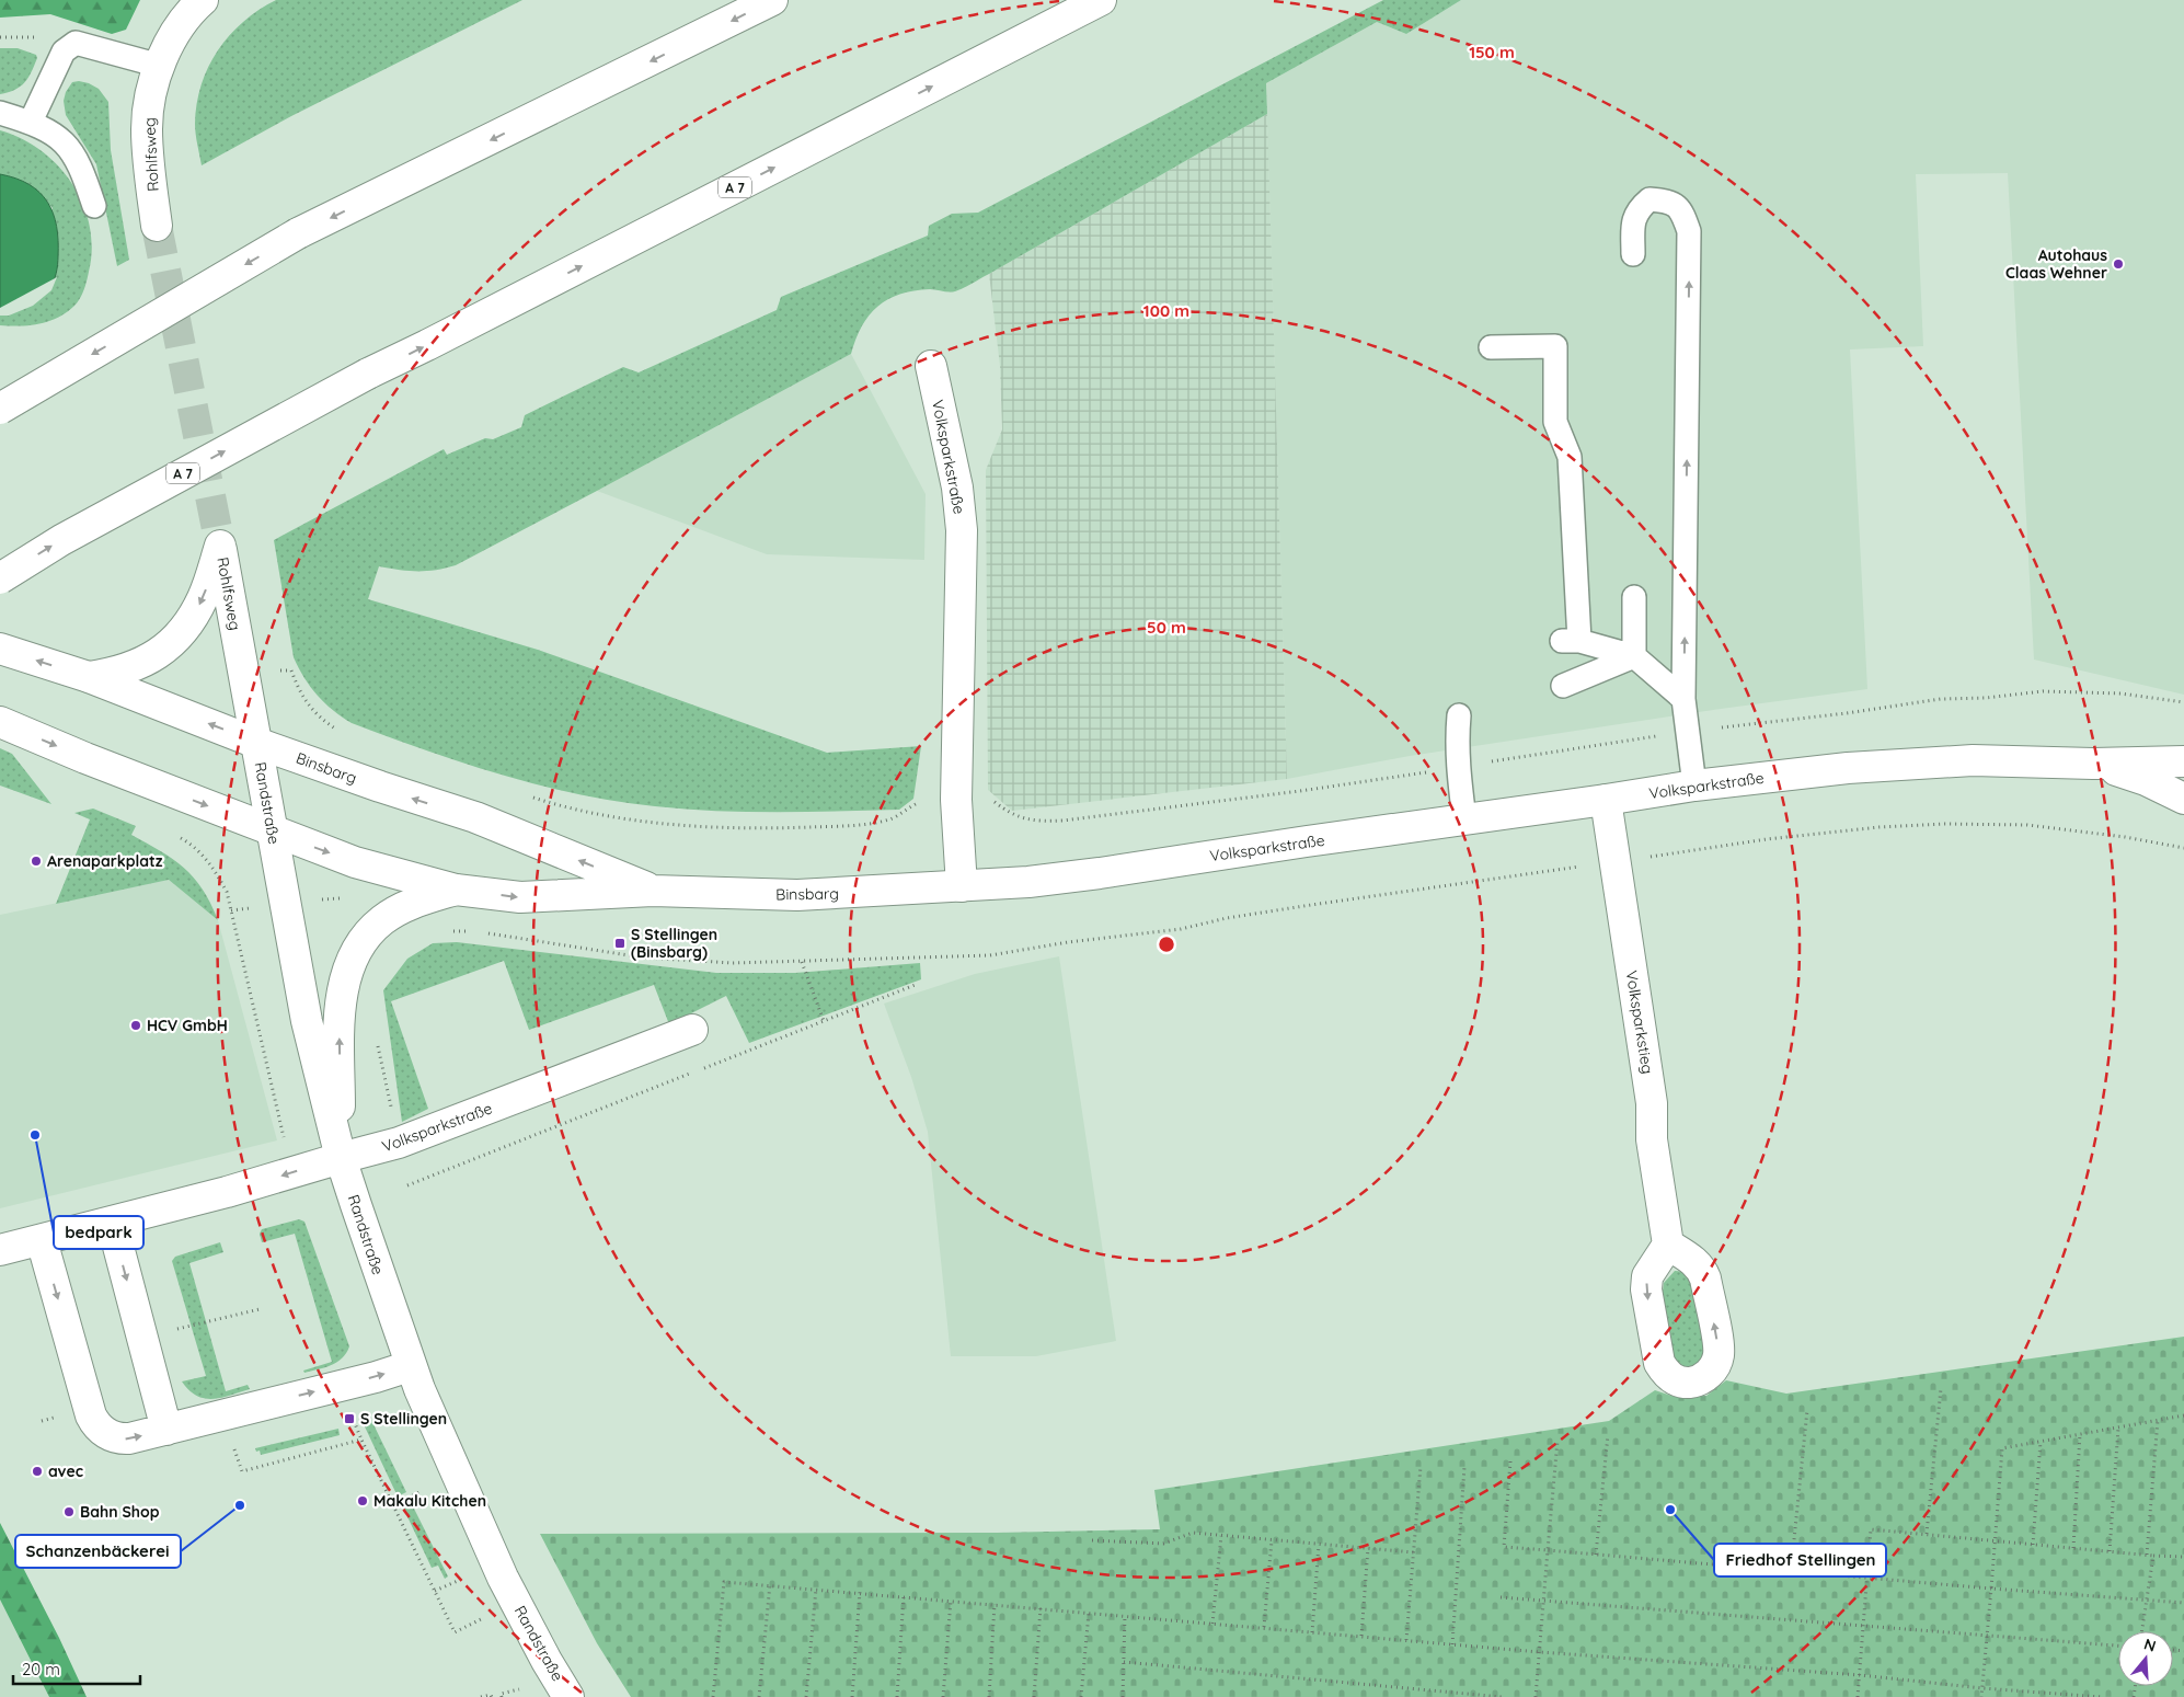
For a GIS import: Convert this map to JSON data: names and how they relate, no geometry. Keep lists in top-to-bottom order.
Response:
{
  "streets": {
    "main road": [
      "Rohlfsweg",
      "A 7",
      "Volksparkstraße",
      "Binsbarg",
      "Randstraße",
      "Volksparkstieg"
    ]
  },
  "crossings": [
    ["Rohlfsweg", "Binsbarg"],
    ["Rohlfsweg", "Randstraße"],
    ["Volksparkstraße", "Binsbarg"],
    ["Volksparkstraße", "Randstraße"],
    ["Volksparkstraße", "Volksparkstieg"],
    ["Binsbarg", "Randstraße"]
  ],
  "places": {
    "other": [
      "Autohaus Claas Wehner",
      "Arenaparkplatz",
      "HCV GmbH",
      "bedpark",
      "avec",
      "Makalu Kitchen",
      "Schanzenbäckerei",
      "Friedhof Stellingen",
      "Bahn Shop"
    ],
    "transit": ["S Stellingen (Binsbarg)", "S Stellingen"]
  },
  "scale_bar": "20 m",
  "north": "top",
  "rings": ["150 m", "100 m", "50 m"]
}
